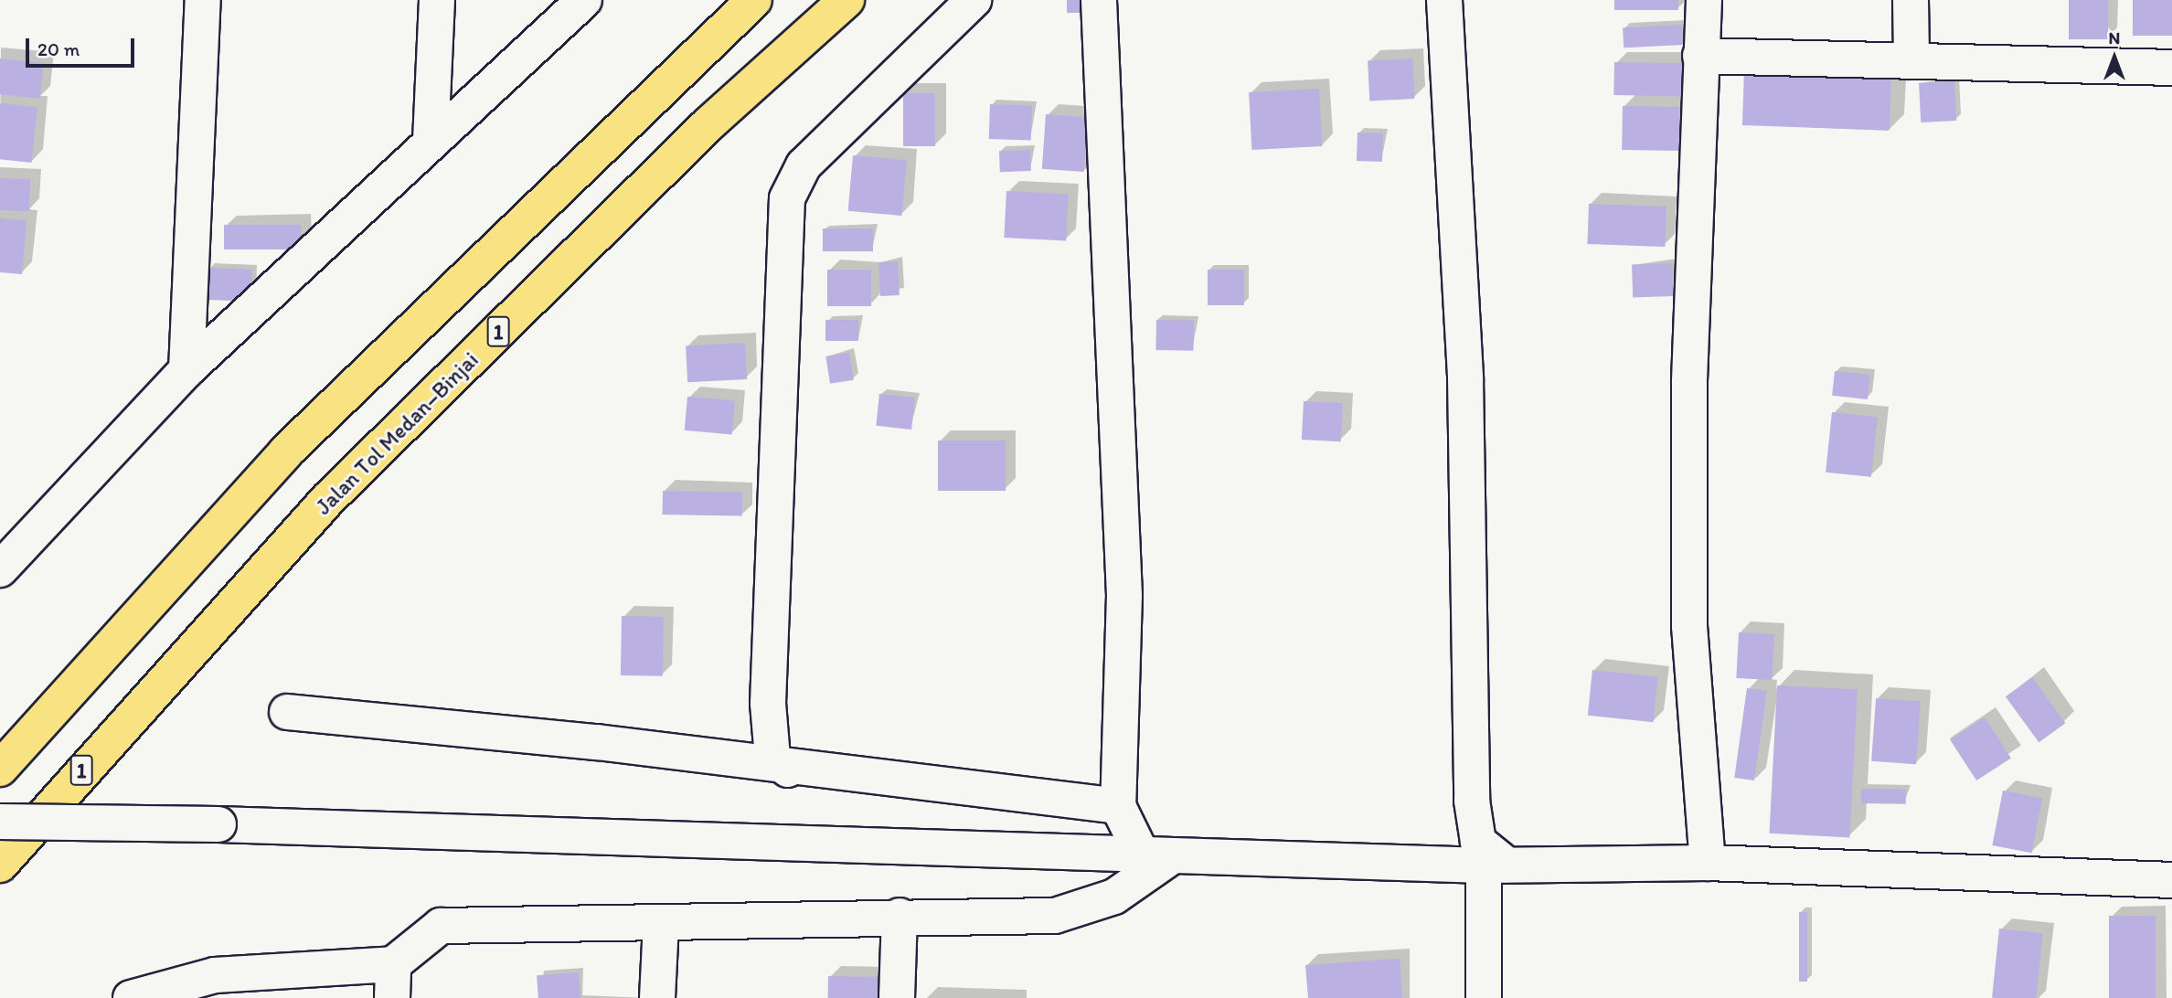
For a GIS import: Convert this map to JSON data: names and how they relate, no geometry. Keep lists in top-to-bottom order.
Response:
{
  "streets": {
    "highway": ["1", "Jalan Tol Medan–Binjai"]
  },
  "scale_bar": "20 m",
  "north": "top"
}
